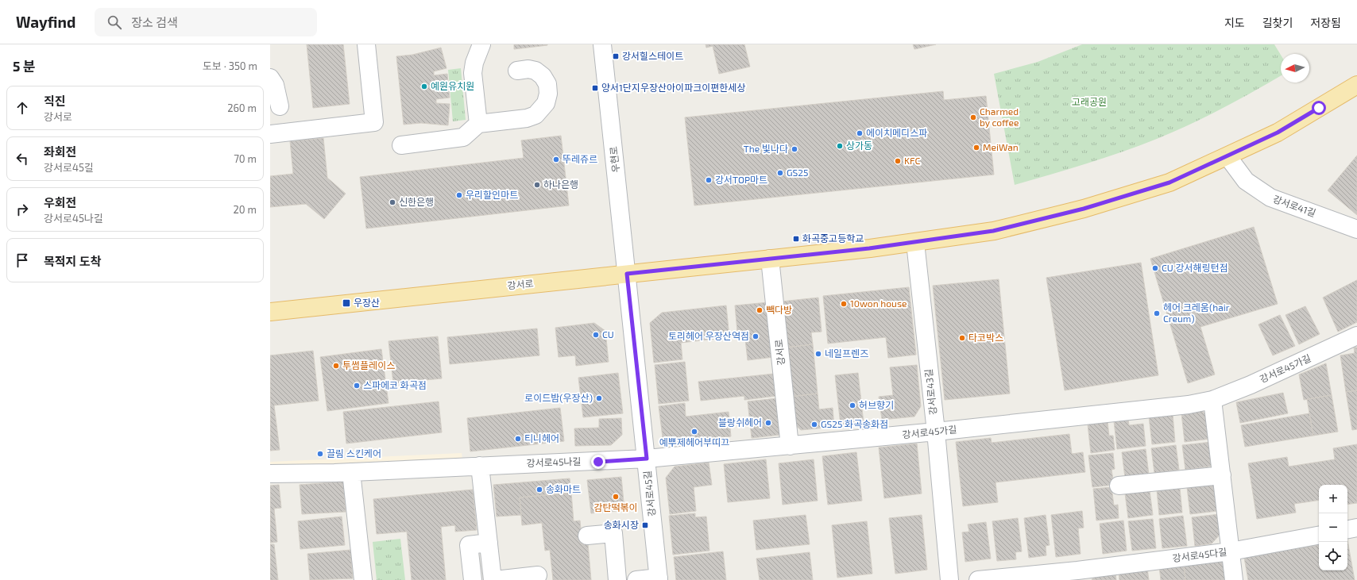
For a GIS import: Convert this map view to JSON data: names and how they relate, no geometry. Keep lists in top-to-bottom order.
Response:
{
  "streets": {
    "main road": ["강서로"],
    "street": [
      "우현로",
      "강서로41길",
      "강서로45가길",
      "강서로43길",
      "강서로45나길",
      "강서로45길",
      "강서로45다길"
    ]
  },
  "crossings": [
    ["우현로", "강서로"],
    ["우현로", "강서로45길"],
    ["강서로41길", "강서로"],
    ["강서로", "강서로45가길"],
    ["강서로", "강서로43길"],
    ["강서로", "강서로45길"],
    ["강서로45가길", "강서로43길"],
    ["강서로45가길", "강서로45나길"],
    ["강서로45가길", "강서로45길"],
    ["강서로45나길", "강서로45길"]
  ],
  "parks": ["고래공원"],
  "places": {
    "transit": [
      "강서힐스테이트",
      "양서1단지우장산아이파크이편한세상",
      "화곡중고등학교",
      "우장산",
      "송화시장"
    ],
    "other": [
      "예원유치원",
      "Charmed by coffee",
      "에이치메디스파",
      "상가동",
      "MeiWan",
      "The 빛나다",
      "뚜레쥬르",
      "KFC",
      "GS25",
      "강서TOP마트",
      "하나은행",
      "우리할인마트",
      "신한은행",
      "CU 강서해링턴점",
      "10won house",
      "빽다방",
      "헤어 크레움(hair Creum)",
      "CU",
      "토리헤어 우장산역점",
      "타코박스",
      "네일프렌즈",
      "투썸플레이스",
      "스파에코 화곡점",
      "로이드밤(우장산)",
      "허브향기",
      "블랑쉬헤어",
      "GS25 화곡송화점",
      "예뿌제헤어부띠끄",
      "티니헤어",
      "끌림 스킨케어",
      "송화마트",
      "감탄떡볶이"
    ]
  },
  "north": "left",
  "page": {
    "header": "Wayfind",
    "search": "장소 검색",
    "nav": ["지도", "길찾기", "저장됨"],
    "heading": ["5 분", "도보 · 350 m"],
    "list": [
      ["직진", "강서로", "260 m"],
      ["좌회전", "강서로45길", "70 m"],
      ["우회전", "강서로45나길", "20 m"],
      "목적지 도착"
    ],
    "map_buttons": ["+", "−"]
  }
}
